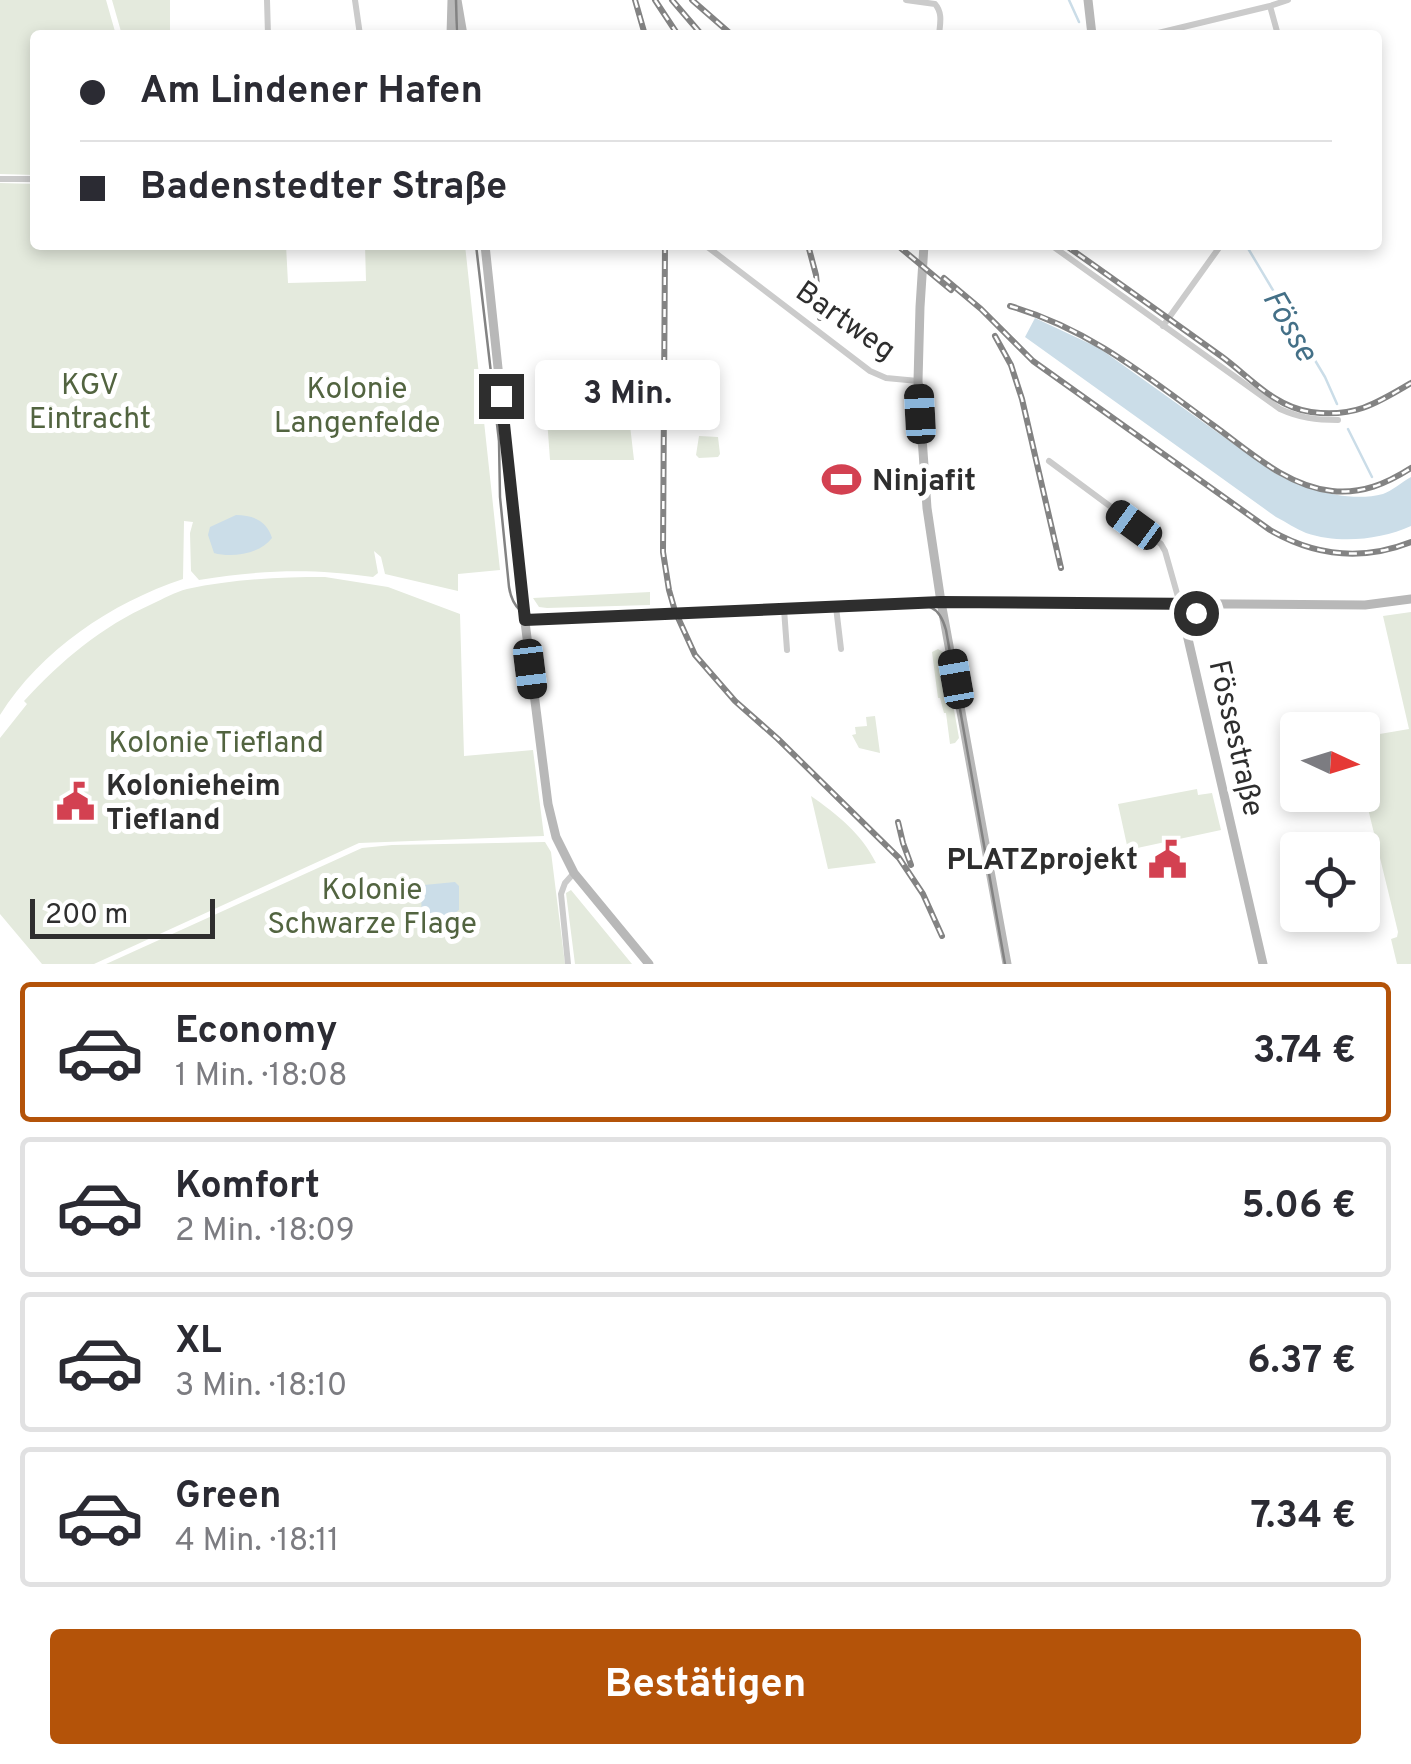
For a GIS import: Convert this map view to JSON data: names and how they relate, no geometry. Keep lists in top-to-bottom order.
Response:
{
  "streets": {
    "street": ["Bartweg", "Fössestraße"]
  },
  "water": ["Fösse"],
  "parks": [
    "KGV Eintracht",
    "Kolonie Langenfelde",
    "Kolonie Tiefland",
    "Kolonie Schwarze Flage"
  ],
  "places": {
    "sports": ["Ninjafit"],
    "public building": ["Kolonieheim Tiefland", "PLATZprojekt"]
  },
  "scale_bar": "200 m",
  "north": "right",
  "page": {
    "banner": ["Am Lindener Hafen", "Badenstedter Straße"],
    "bubble": "3 Min.",
    "scale": "200 m",
    "list": [
      {
        "name": "Economy",
        "note": "1 Min. · 18:08",
        "value": "3.74 €"
      },
      {
        "name": "Komfort",
        "note": "2 Min. · 18:09",
        "value": "5.06 €"
      },
      {
        "name": "XL",
        "note": "3 Min. · 18:10",
        "value": "6.37 €"
      },
      {
        "name": "Green",
        "note": "4 Min. · 18:11",
        "value": "7.34 €"
      }
    ],
    "buttons": "Bestätigen"
  }
}
